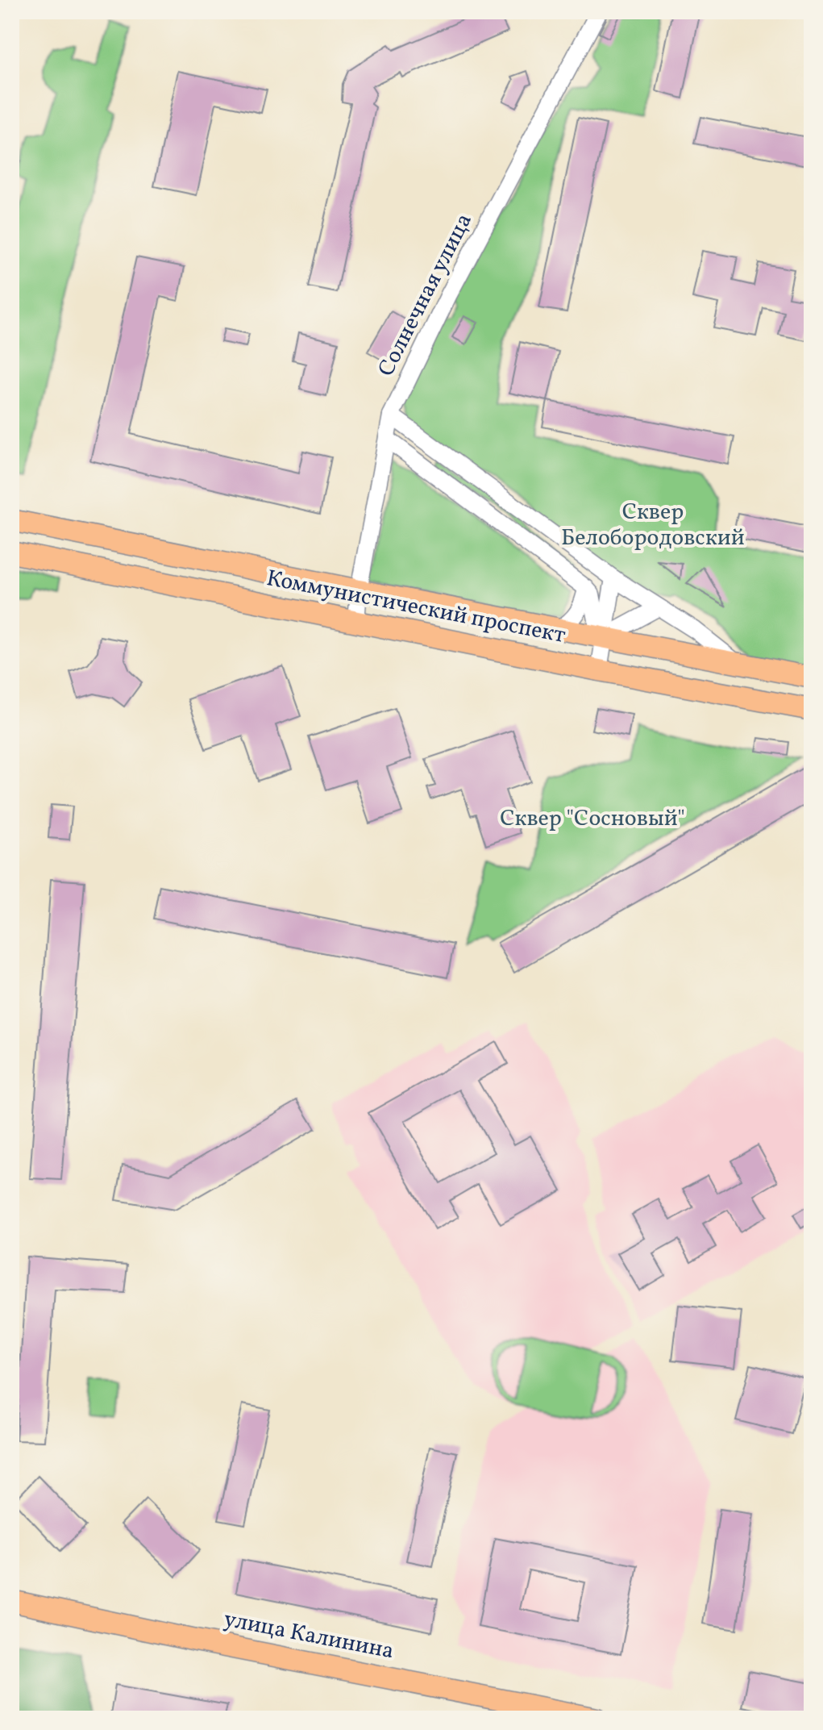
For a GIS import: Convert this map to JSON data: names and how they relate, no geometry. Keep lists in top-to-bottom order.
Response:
{
  "streets": {
    "main road": ["Коммунистический проспект", "улица Калинина"],
    "street": ["Солнечная улица"]
  },
  "crossings": [
    ["Солнечная улица", "Коммунистический проспект"]
  ],
  "parks": ["Сквер Белобородовский", "Сквер \"Сосновый\""]
}
